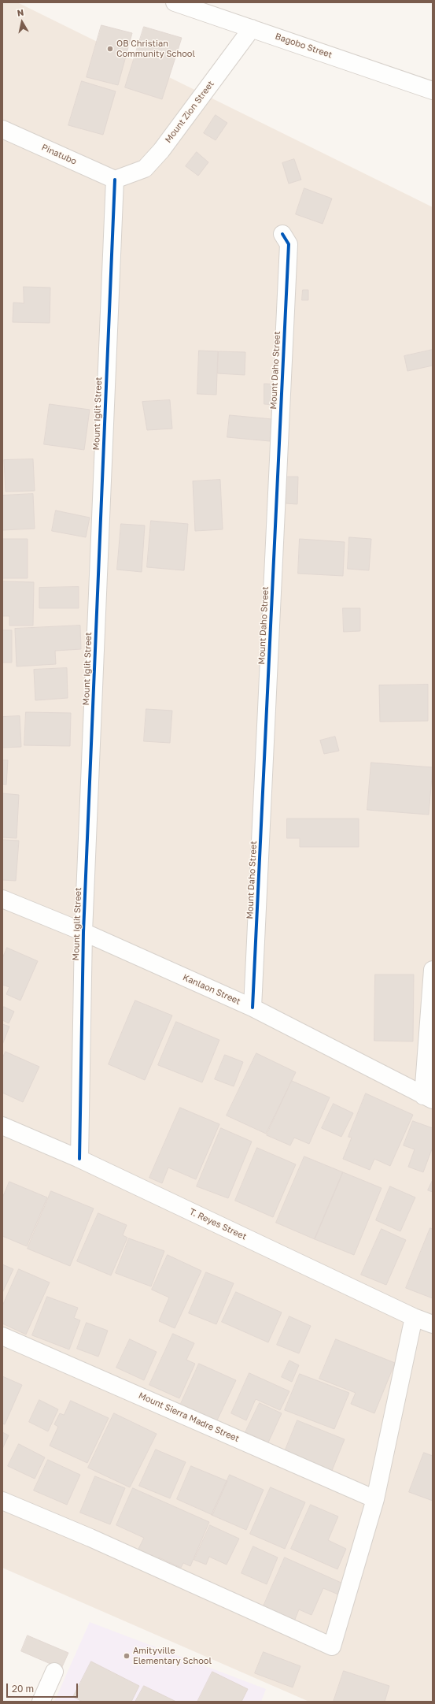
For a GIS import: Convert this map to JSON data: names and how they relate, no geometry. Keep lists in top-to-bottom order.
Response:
{
  "streets": {
    "street": [
      "Bagobo Street",
      "Mount Zion Street",
      "Pinatubo",
      "Mount Daho Street",
      "Mount Iglit Street",
      "Kanlaon Street",
      "T. Reyes Street",
      "Mount Sierra Madre Street"
    ]
  },
  "crossings": [
    ["Bagobo Street", "Mount Zion Street"],
    ["Mount Zion Street", "Pinatubo"],
    ["Mount Zion Street", "Mount Iglit Street"],
    ["Pinatubo", "Mount Iglit Street"],
    ["Mount Daho Street", "Kanlaon Street"],
    ["Mount Iglit Street", "Kanlaon Street"],
    ["Mount Iglit Street", "T. Reyes Street"]
  ],
  "places": ["OB Christian Community School", "Amityville Elementary School"],
  "scale_bar": "20 m",
  "north": "top"
}
